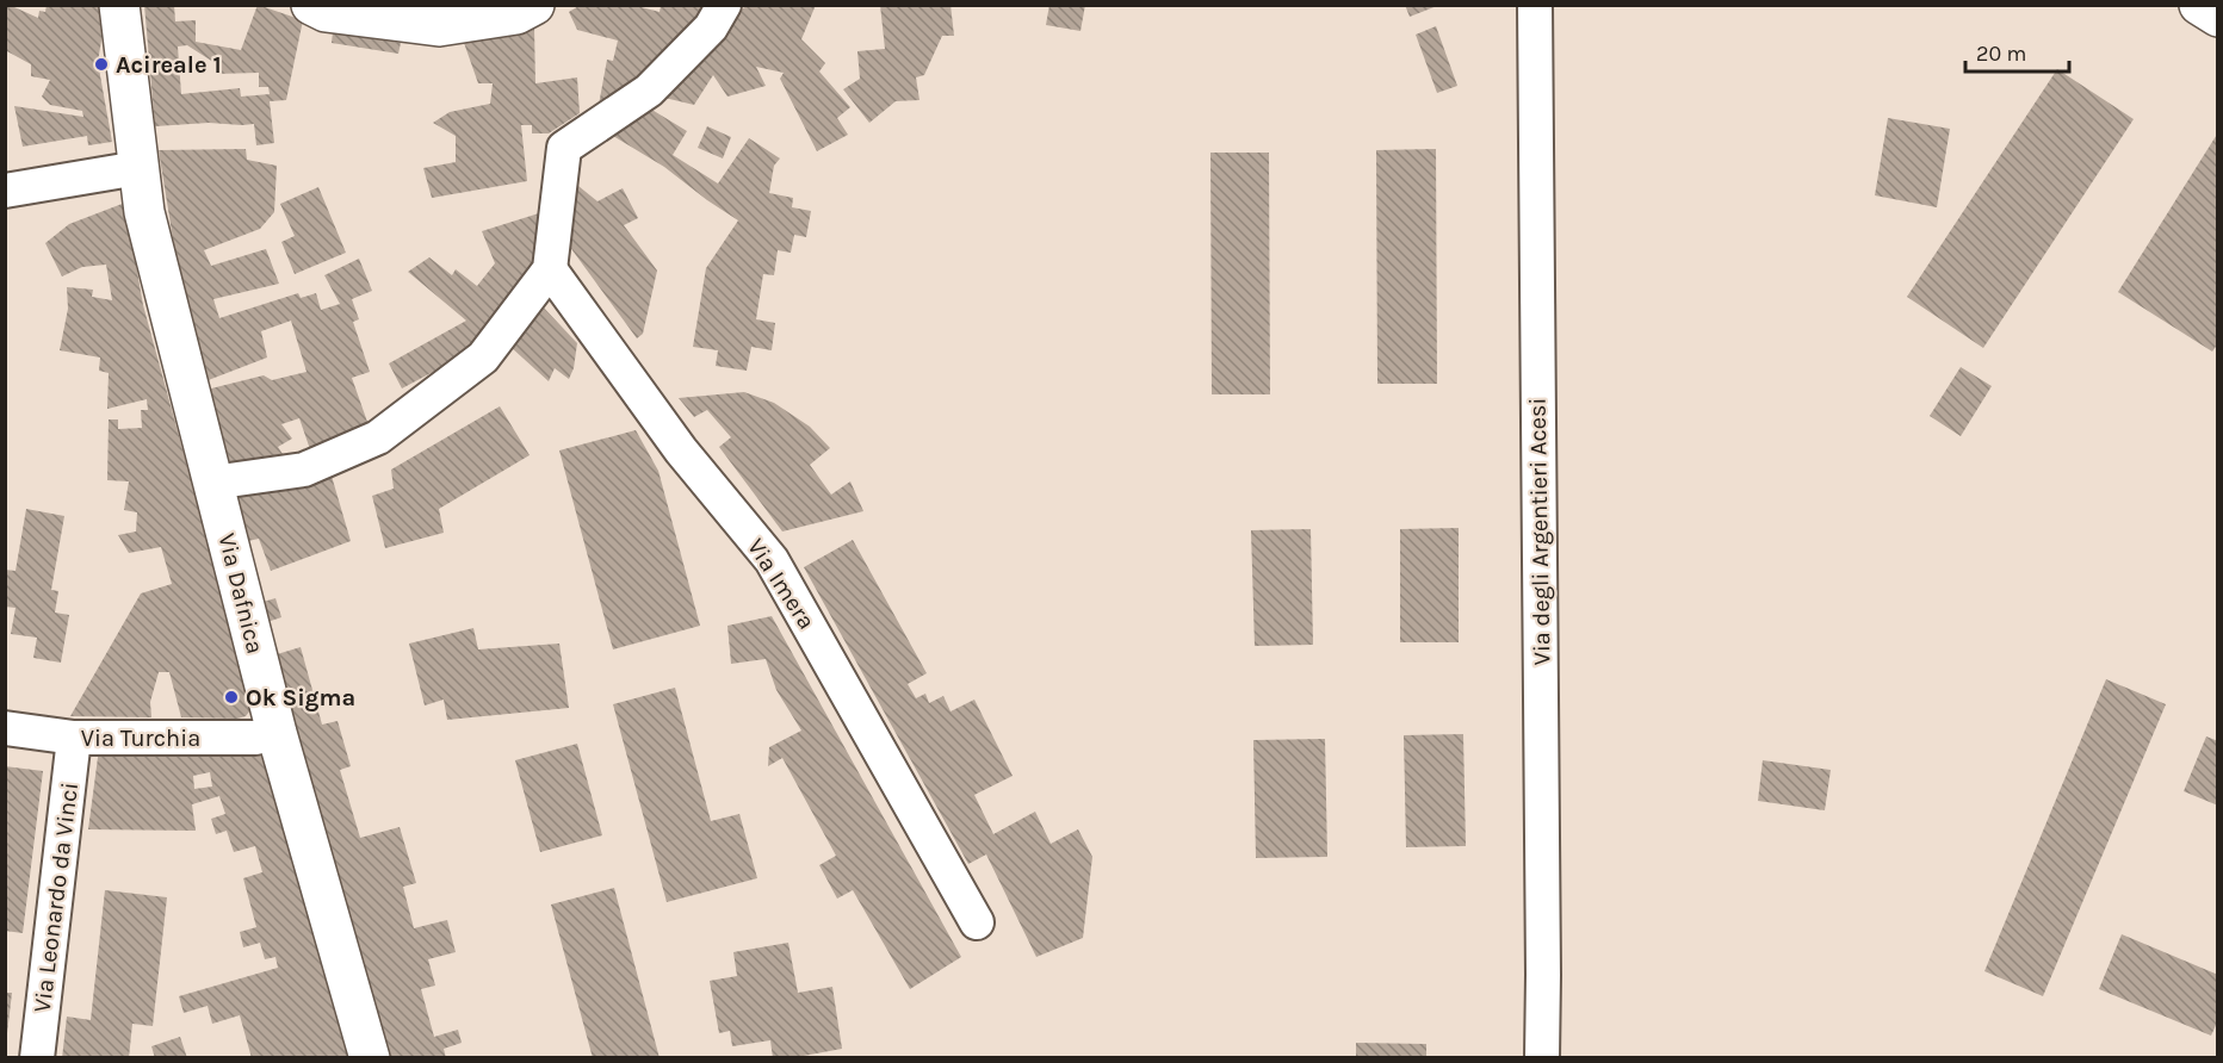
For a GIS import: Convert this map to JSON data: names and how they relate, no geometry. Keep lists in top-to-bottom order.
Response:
{
  "streets": {
    "street": [
      "Via degli Argentieri Acesi",
      "Via Imera",
      "Via Dafnica",
      "Via Turchia",
      "Via Leonardo da Vinci"
    ]
  },
  "crossings": [
    ["Via Dafnica", "Via Turchia"],
    ["Via Turchia", "Via Leonardo da Vinci"]
  ],
  "places": ["Acireale 1", "Ok Sigma"],
  "scale_bar": "20 m"
}
